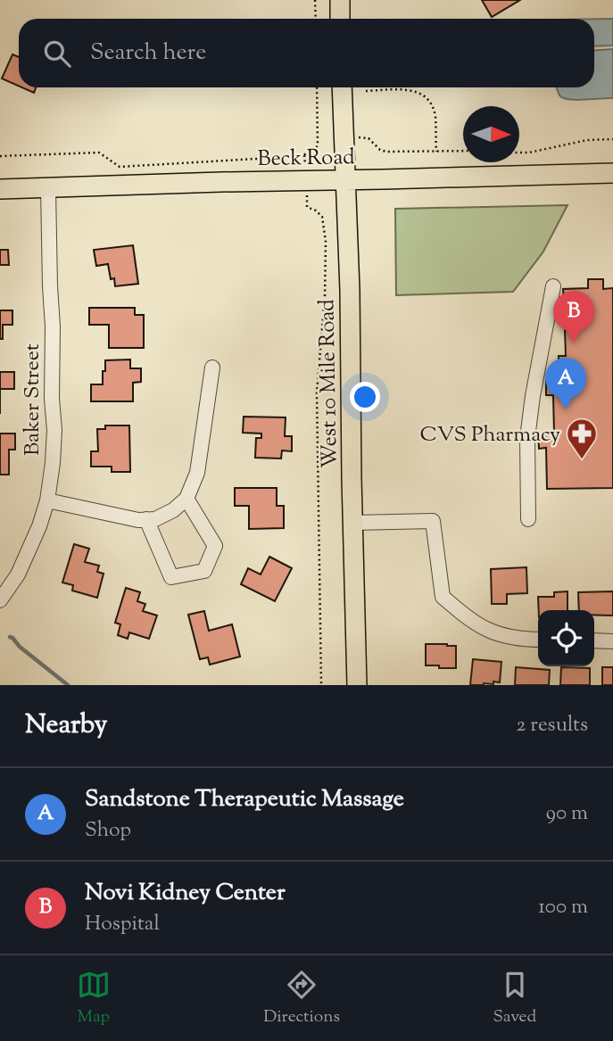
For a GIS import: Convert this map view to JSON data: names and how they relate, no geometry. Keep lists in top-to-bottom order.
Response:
{
  "streets": {
    "main road": ["Beck Road", "West 10 Mile Road"],
    "street": ["Baker Street"]
  },
  "crossings": [
    ["Beck Road", "West 10 Mile Road"],
    ["Beck Road", "Baker Street"]
  ],
  "places": {
    "pharmacy": ["CVS Pharmacy"]
  },
  "north": "right",
  "page": {
    "search": "Search here",
    "pins": ["B", "A"],
    "heading": ["Nearby", "2 results"],
    "list": [
      {
        "mark": "A",
        "name": "Sandstone Therapeutic Massage",
        "note": "Shop",
        "value": "90 m"
      },
      {
        "mark": "B",
        "name": "Novi Kidney Center",
        "note": "Hospital",
        "value": "100 m"
      }
    ],
    "nav": ["Map", "Directions", "Saved"]
  }
}
